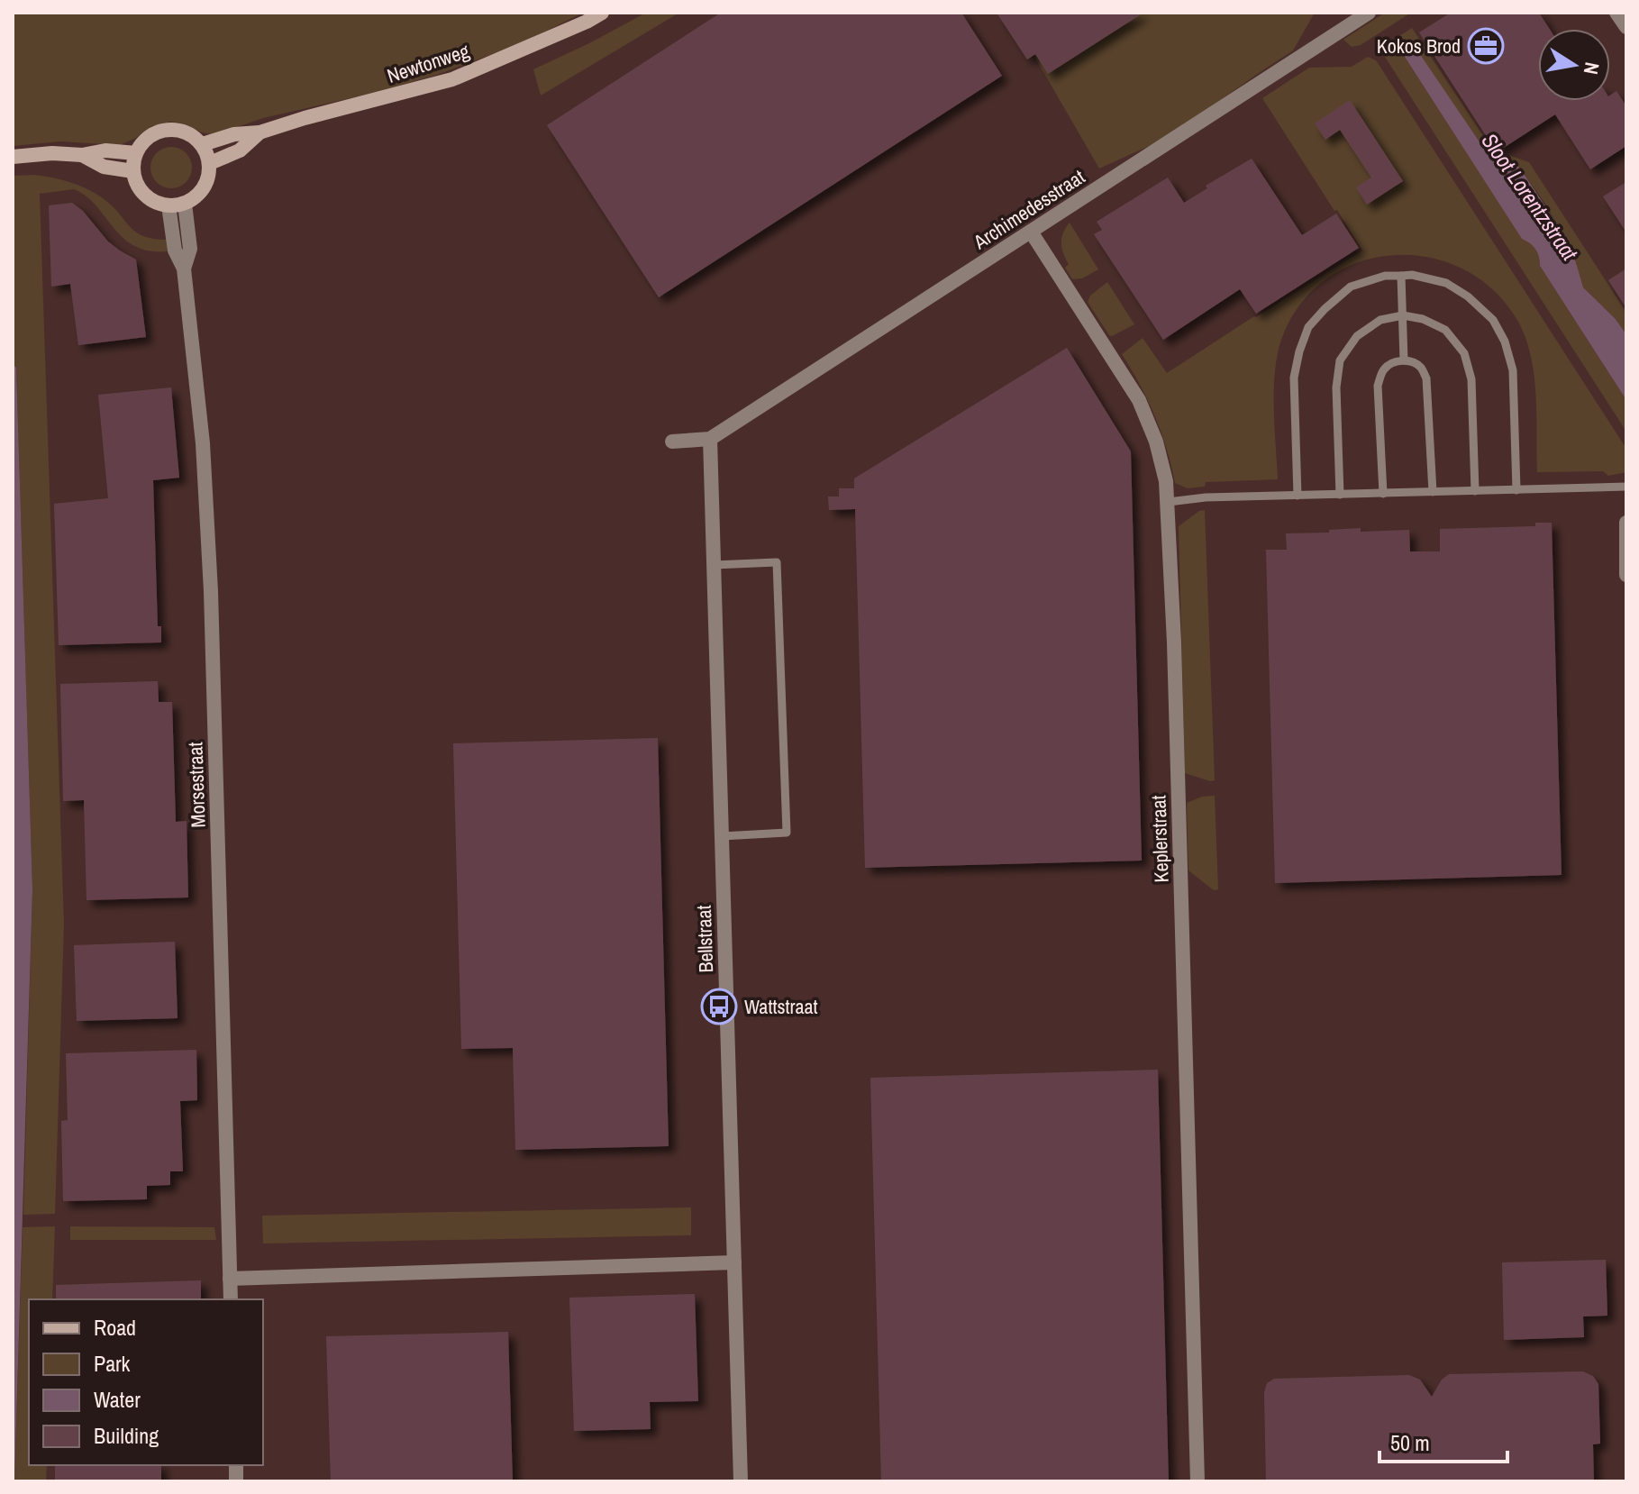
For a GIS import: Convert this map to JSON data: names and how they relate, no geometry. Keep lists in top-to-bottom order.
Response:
{
  "streets": {
    "main road": ["Newtonweg"],
    "street": [
      "Archimedesstraat",
      "Morsestraat",
      "Keplerstraat",
      "Bellstraat"
    ]
  },
  "crossings": [
    ["Newtonweg", "Morsestraat"],
    ["Archimedesstraat", "Keplerstraat"],
    ["Archimedesstraat", "Bellstraat"]
  ],
  "water": ["Sloot Lorentzstraat"],
  "places": {
    "office": ["Kokos Brod"],
    "bus stop": ["Wattstraat"]
  },
  "legend": [
    "Road",
    "Park",
    "Water",
    "Building"
  ],
  "scale_bar": "50 m",
  "north": "right"
}
